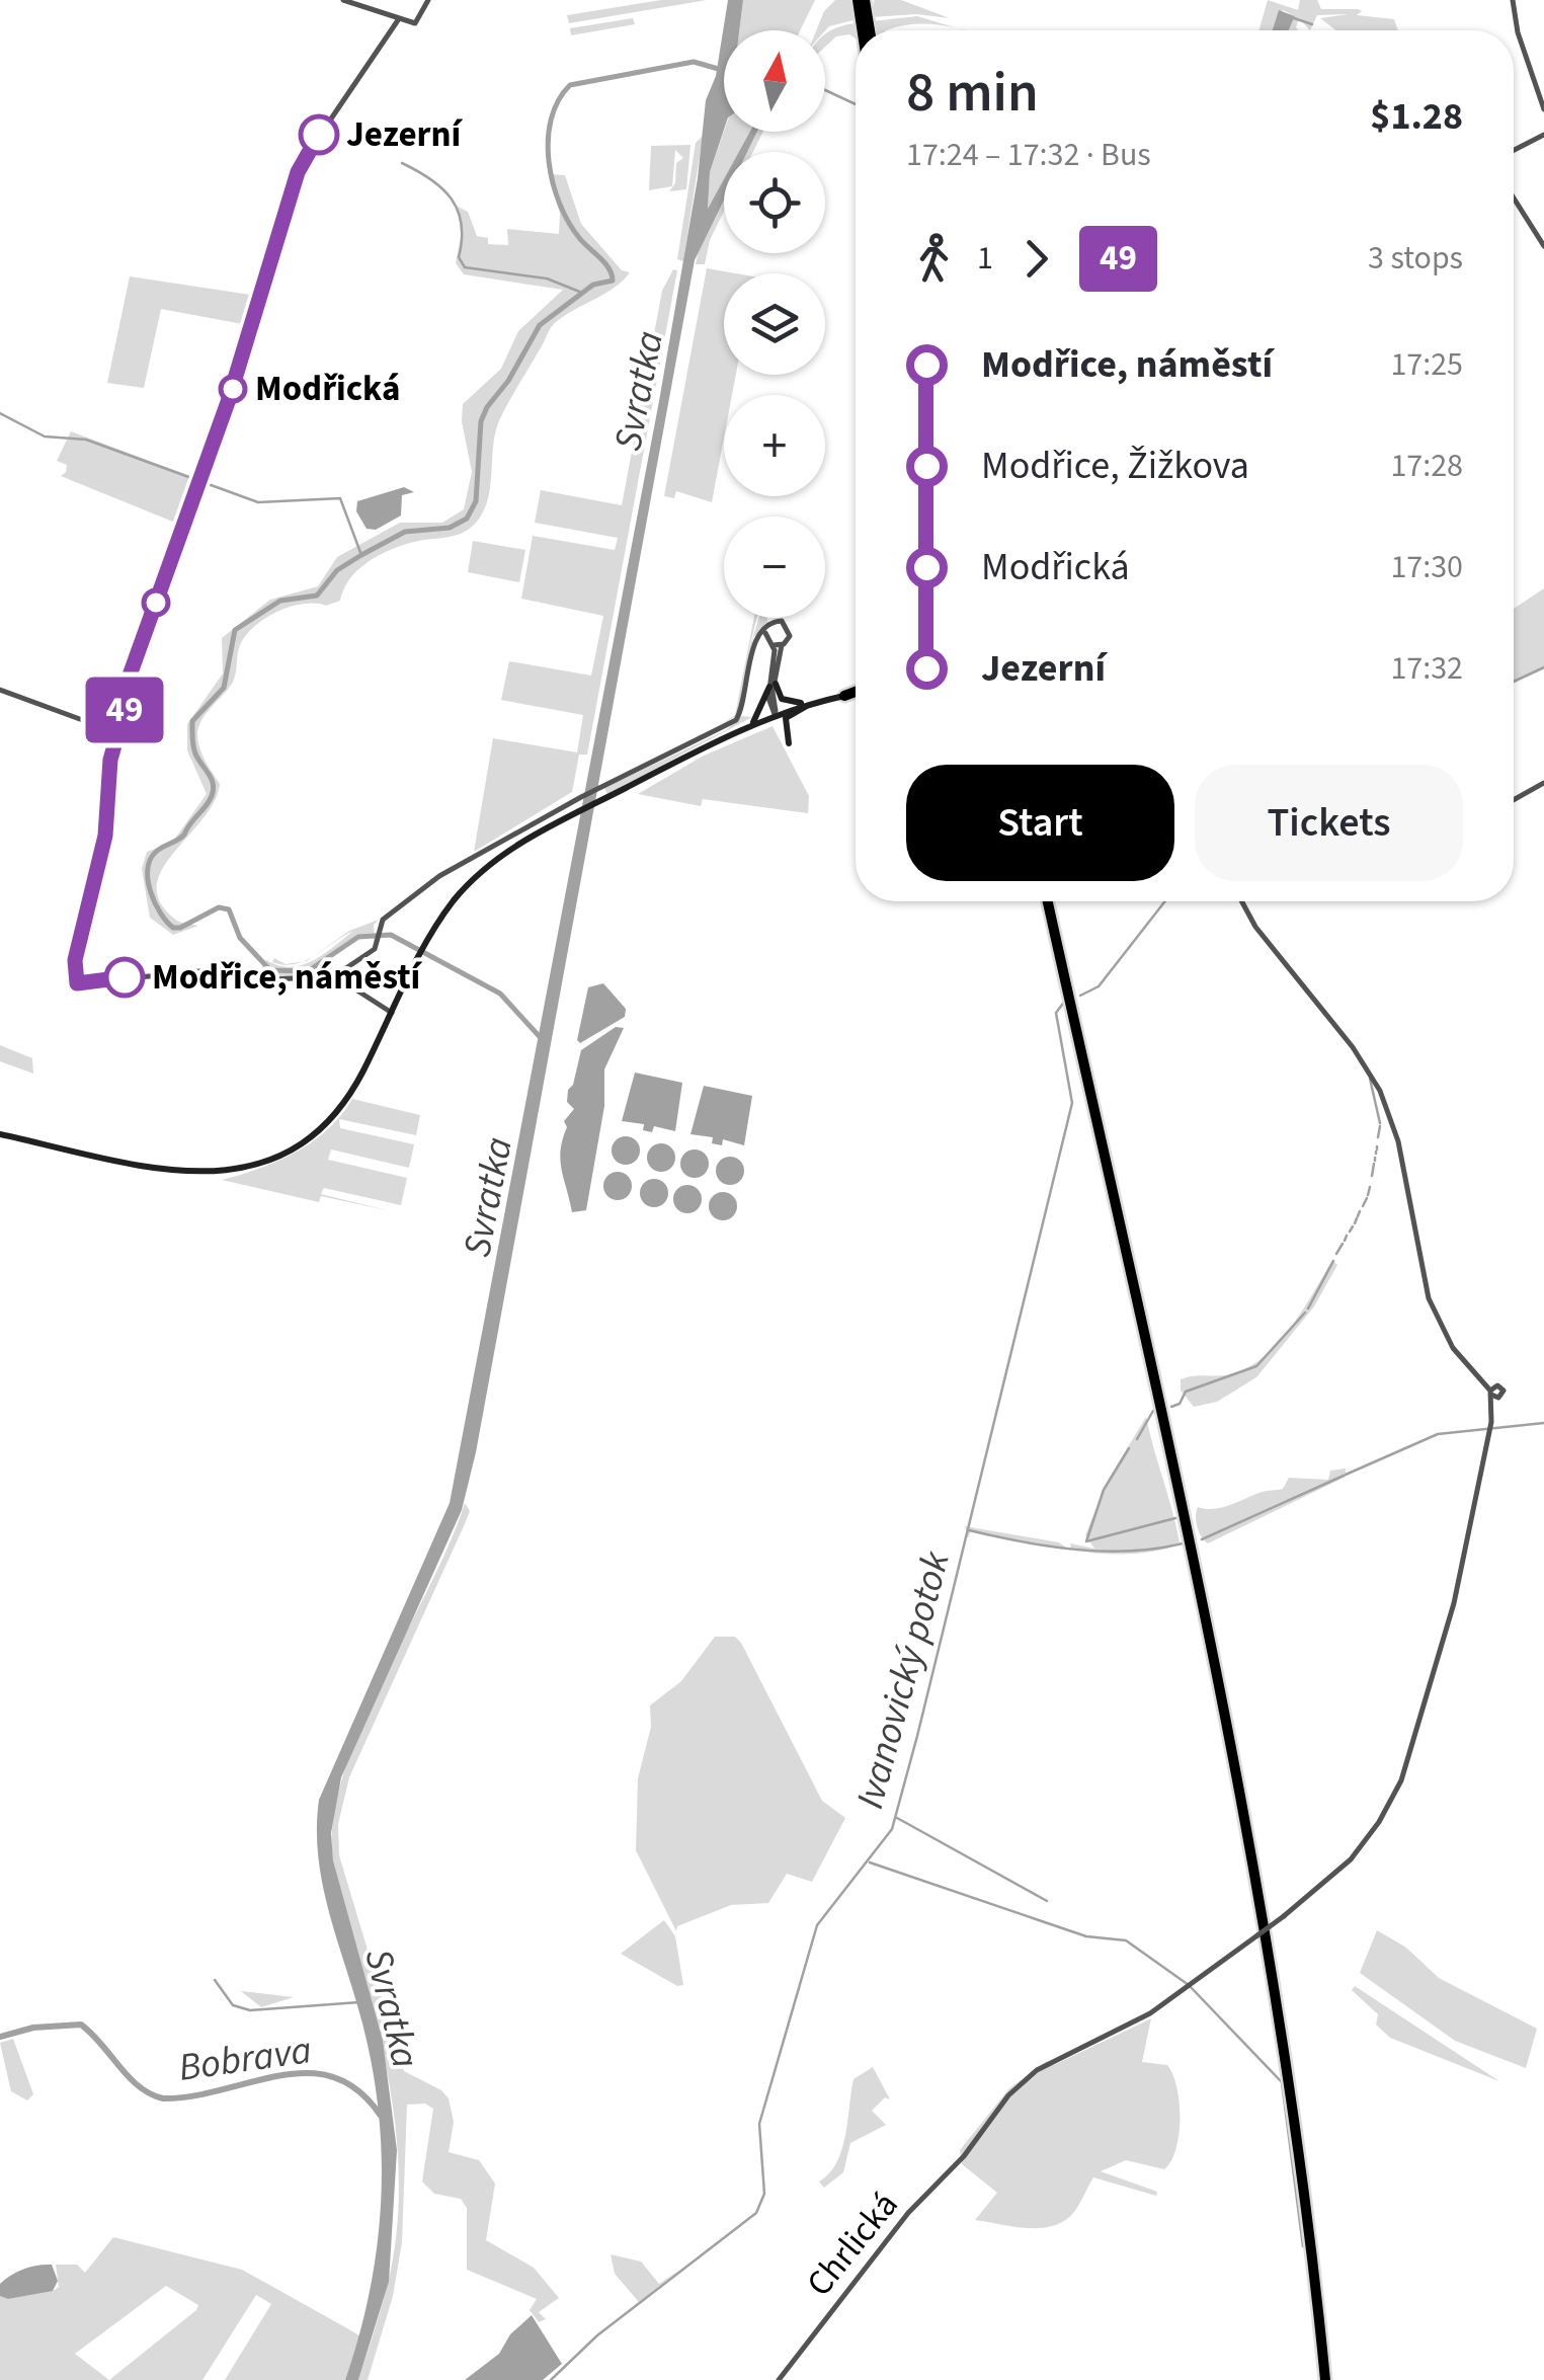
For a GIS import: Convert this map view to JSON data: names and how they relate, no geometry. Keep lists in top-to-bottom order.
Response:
{
  "streets": {
    "street": ["Chrlická"]
  },
  "water": ["Svratka", "Ivanovický potok", "Bobrava"],
  "places": ["Jezerní", "Modřická", "Modřice, náměstí"],
  "lines": ["bus line 49"],
  "north": "top",
  "page": {
    "on_map": "49",
    "map_buttons": ["+", "−"],
    "heading": ["8 min", "17:24 – 17:32 · Bus", "$1.28"],
    "legs": ["1", "49", "3 stops"],
    "list": [
      {
        "name": "Modřice, náměstí",
        "value": "17:25"
      },
      {
        "name": "Modřice, Žižkova",
        "value": "17:28"
      },
      {
        "name": "Modřická",
        "value": "17:30"
      },
      {
        "name": "Jezerní",
        "value": "17:32"
      }
    ],
    "buttons": ["Start", "Tickets"]
  }
}
